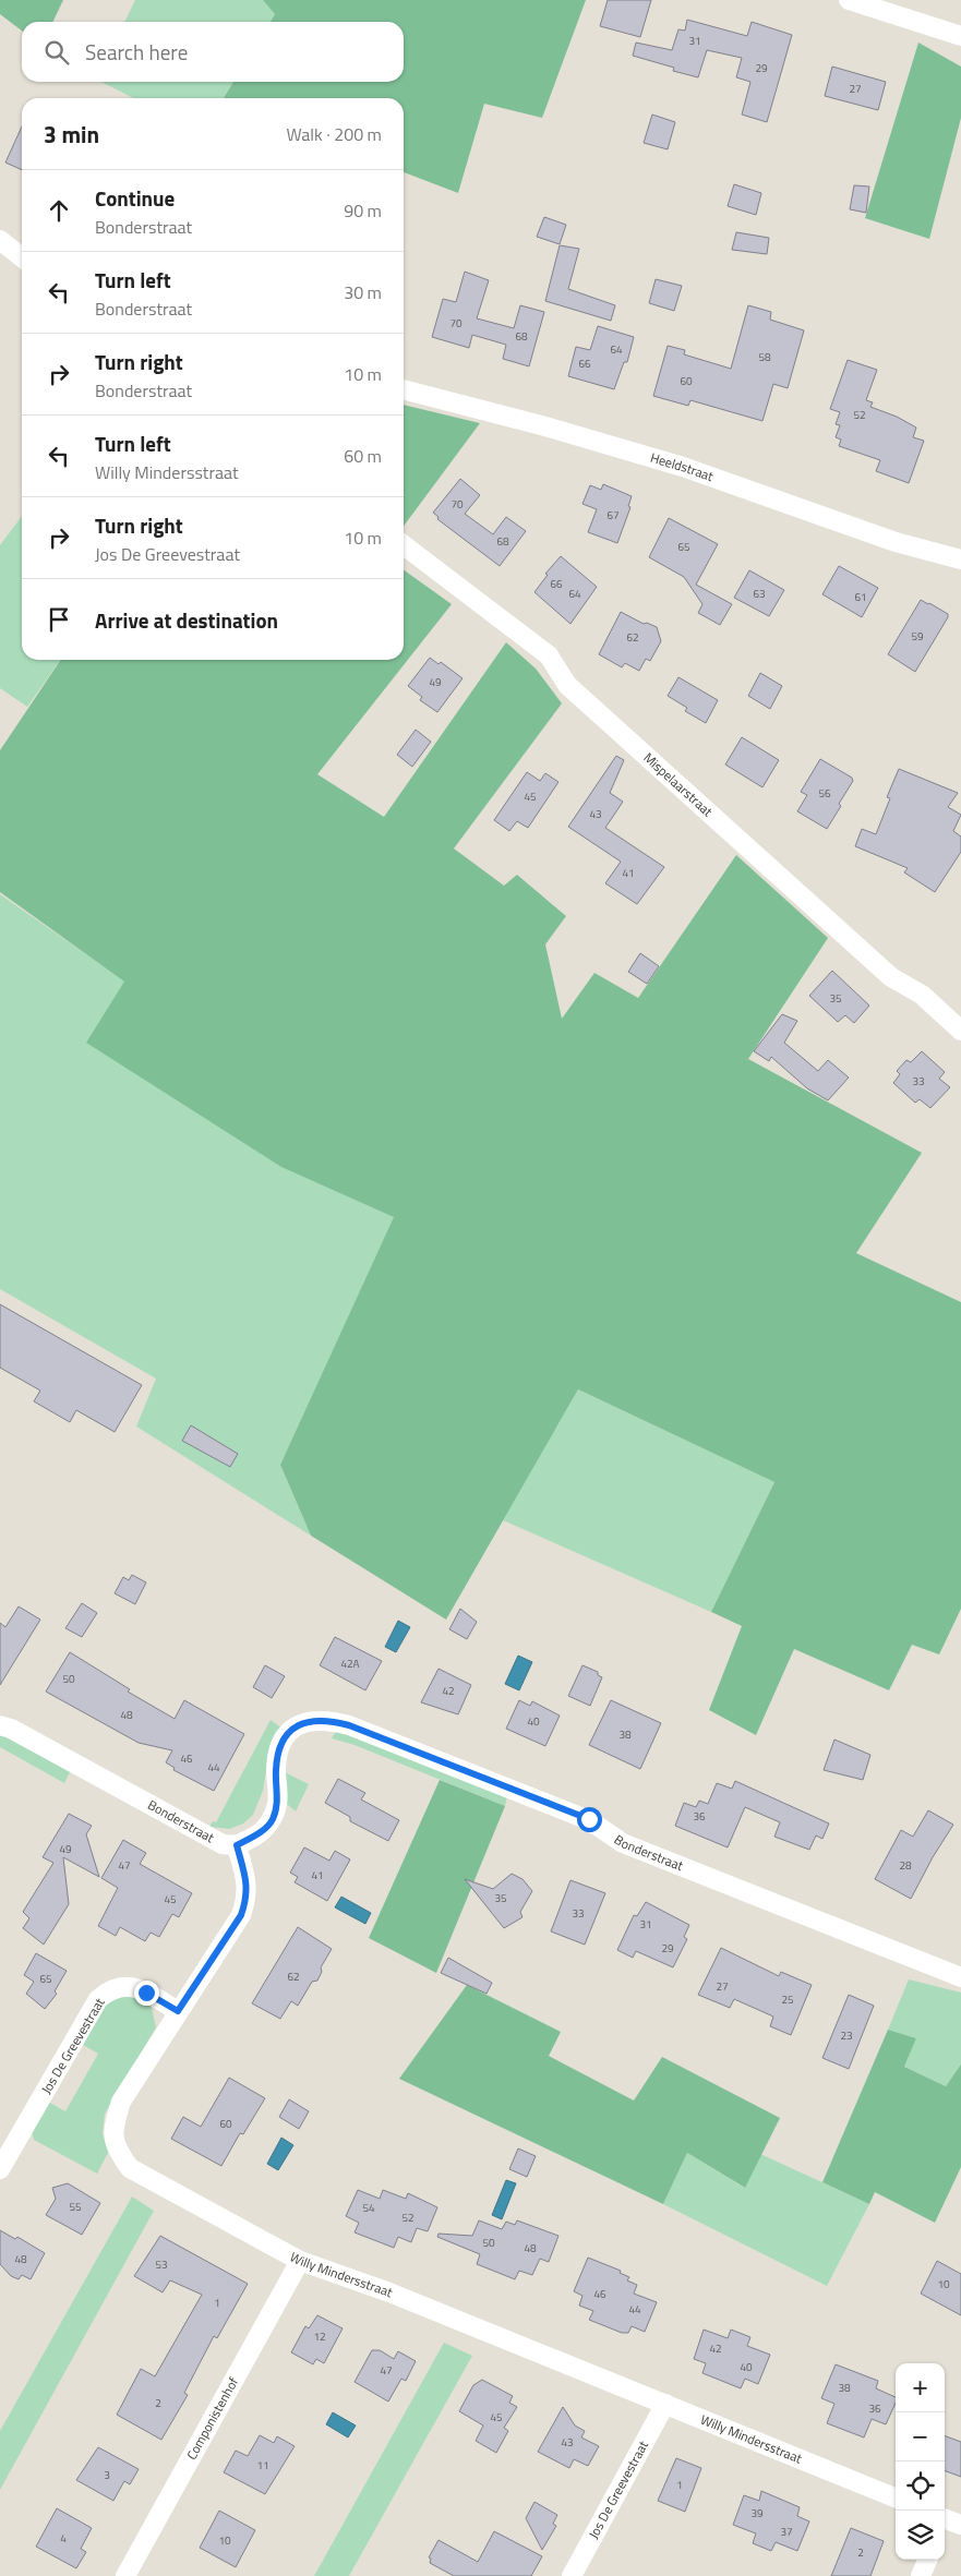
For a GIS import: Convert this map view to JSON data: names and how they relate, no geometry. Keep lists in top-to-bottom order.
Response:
{
  "streets": {
    "street": [
      "Heeldstraat",
      "Mispelaarstraat",
      "Bonderstraat",
      "Jos De Greevestraat",
      "Willy Mindersstraat",
      "Componistenhof"
    ]
  },
  "crossings": [
    ["Bonderstraat", "Willy Mindersstraat"],
    ["Jos De Greevestraat", "Willy Mindersstraat"],
    ["Willy Mindersstraat", "Componistenhof"]
  ],
  "house_numbers": [
    "31",
    "29",
    "27",
    "70",
    "68",
    "64",
    "58",
    "66",
    "60",
    "52",
    "70",
    "67",
    "68",
    "65",
    "66",
    "64",
    "63",
    "61",
    "59",
    "62",
    "49",
    "56",
    "45",
    "43",
    "41",
    "35",
    "33",
    "42A",
    "50",
    "42",
    "48",
    "40",
    "38",
    "46",
    "44",
    "36",
    "49",
    "47",
    "28",
    "41",
    "35",
    "45",
    "33",
    "31",
    "29",
    "62",
    "65",
    "27",
    "25",
    "23",
    "60",
    "55",
    "54",
    "52",
    "50",
    "48",
    "48",
    "53",
    "10",
    "46",
    "1",
    "44",
    "12",
    "42",
    "40",
    "47",
    "38",
    "2",
    "36",
    "45",
    "43",
    "11",
    "3",
    "1",
    "39",
    "37",
    "4",
    "10",
    "2"
  ],
  "page": {
    "search": "Search here",
    "heading": ["3 min", "Walk · 200 m"],
    "list": [
      ["Continue", "Bonderstraat", "90 m"],
      ["Turn left", "Bonderstraat", "30 m"],
      ["Turn right", "Bonderstraat", "10 m"],
      ["Turn left", "Willy Mindersstraat", "60 m"],
      ["Turn right", "Jos De Greevestraat", "10 m"],
      "Arrive at destination"
    ],
    "map_buttons": ["+", "−"]
  }
}
